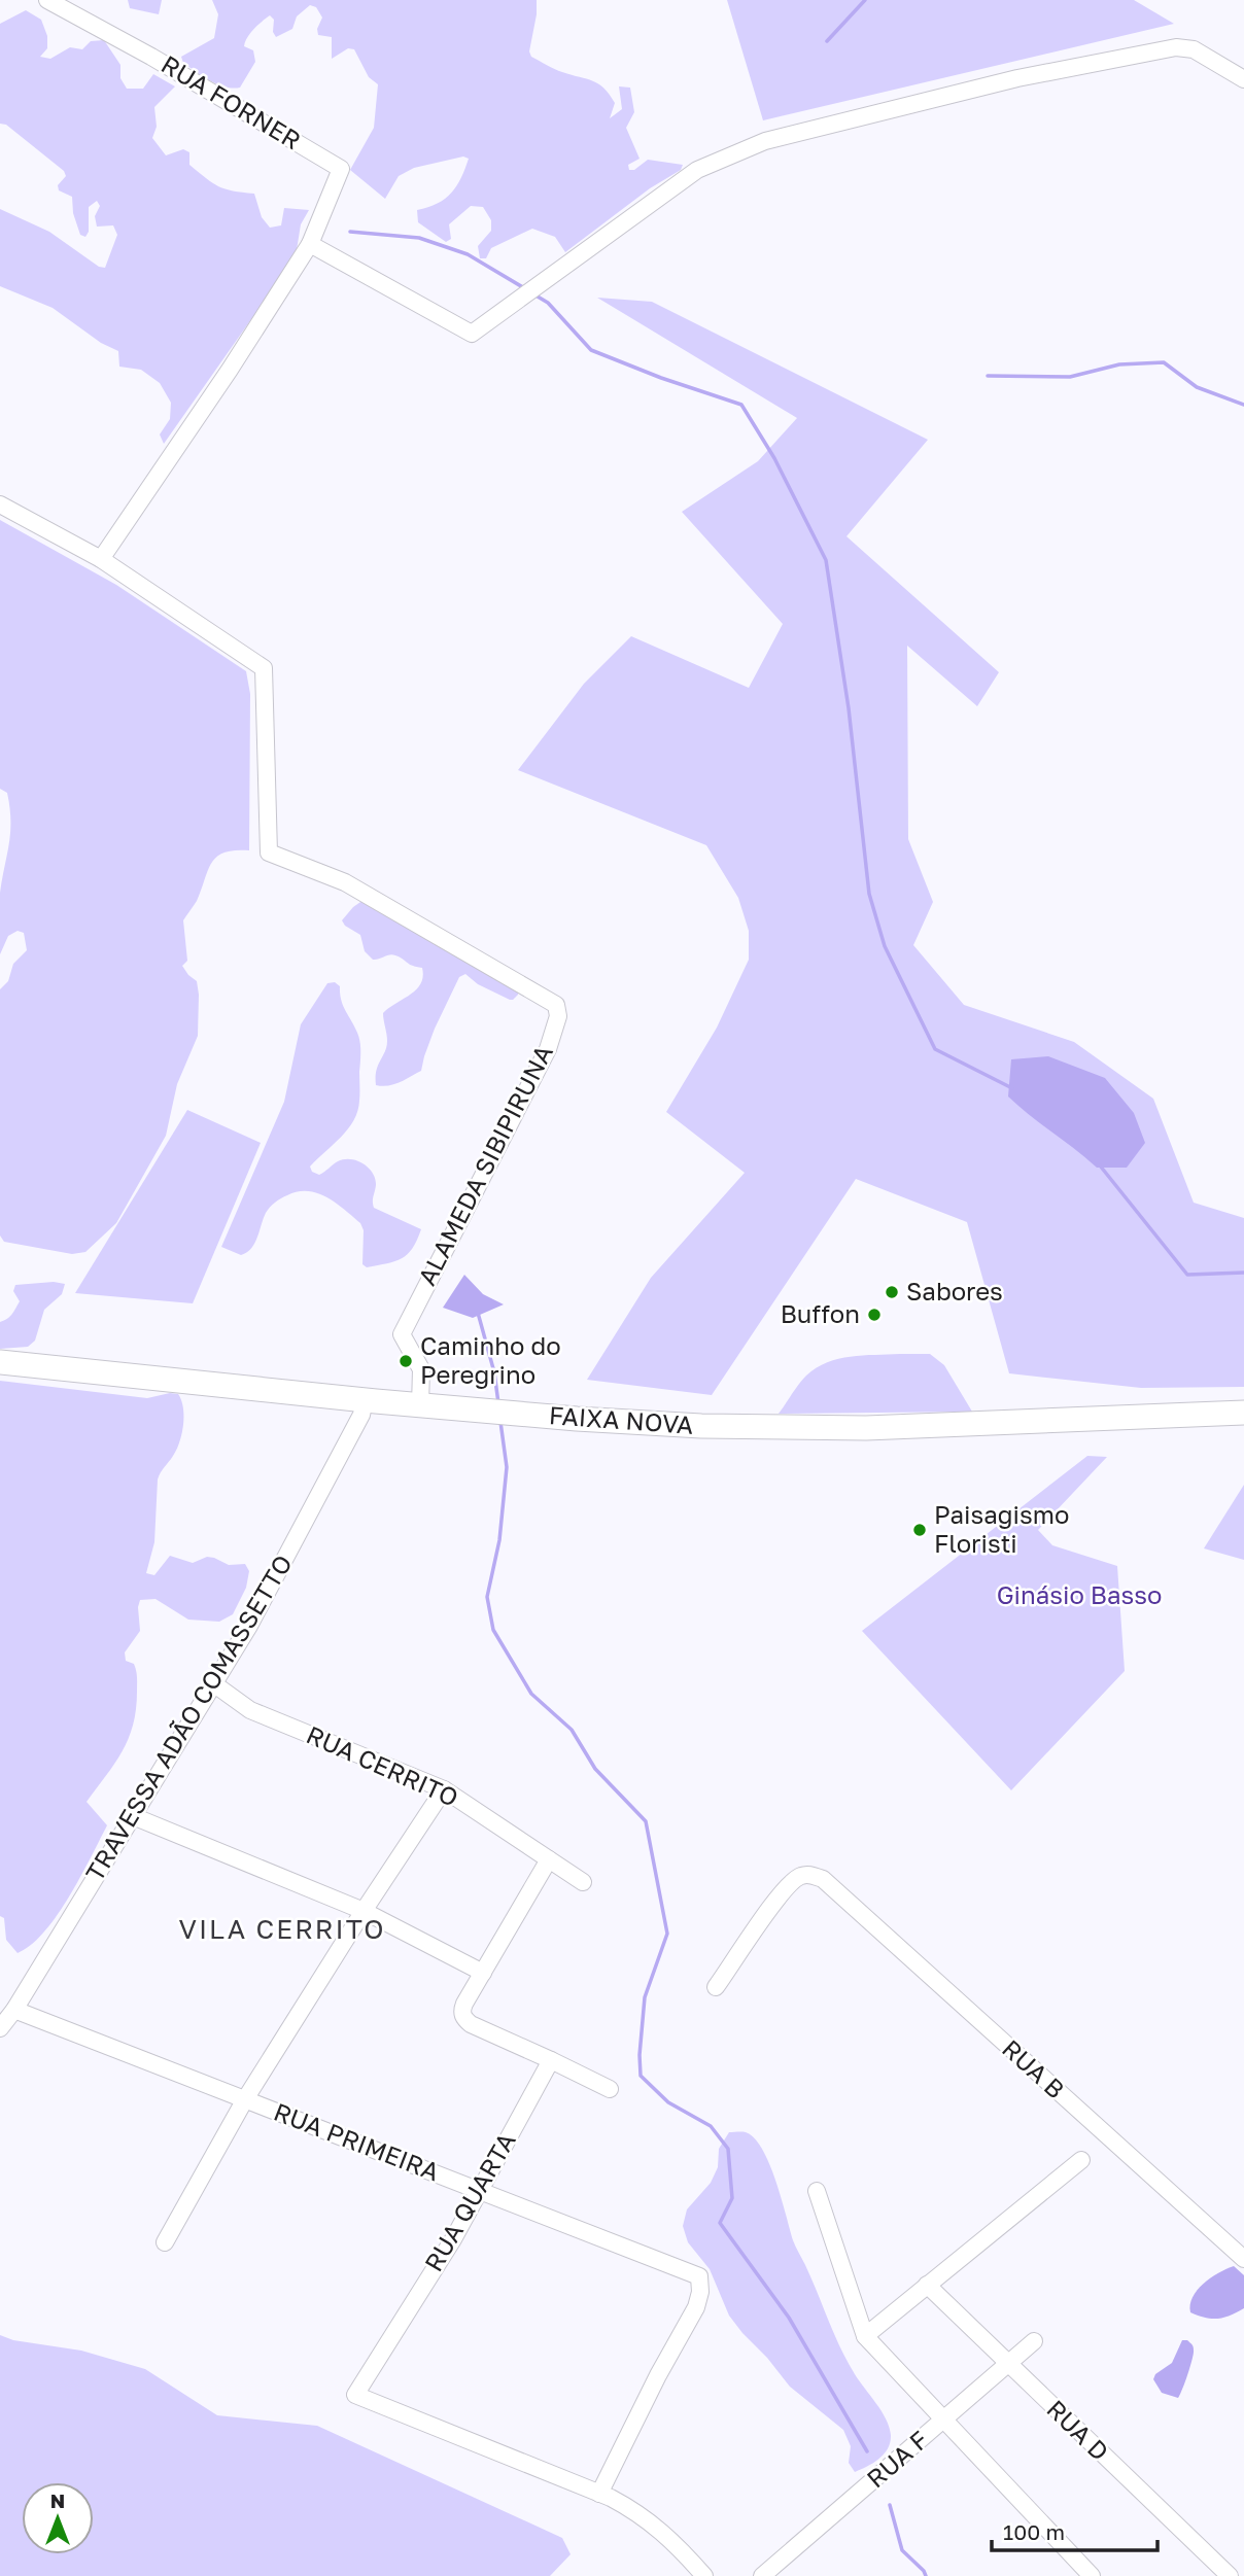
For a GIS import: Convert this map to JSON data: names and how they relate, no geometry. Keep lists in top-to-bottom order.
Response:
{
  "streets": {
    "highway": ["FAIXA NOVA"],
    "street": [
      "RUA FORNER",
      "ALAMEDA SIBIPIRUNA",
      "TRAVESSA ADÃO COMASSETTO",
      "RUA CERRITO",
      "RUA B",
      "RUA PRIMEIRA",
      "RUA QUARTA",
      "RUA D",
      "RUA F"
    ]
  },
  "crossings": [
    ["ALAMEDA SIBIPIRUNA", "FAIXA NOVA"],
    ["FAIXA NOVA", "TRAVESSA ADÃO COMASSETTO"],
    ["TRAVESSA ADÃO COMASSETTO", "RUA CERRITO"],
    ["TRAVESSA ADÃO COMASSETTO", "RUA PRIMEIRA"],
    ["RUA PRIMEIRA", "RUA QUARTA"],
    ["RUA D", "RUA F"]
  ],
  "districts": ["VILA CERRITO"],
  "parks": ["Ginásio Basso"],
  "places": [
    "Sabores",
    "Buffon",
    "Caminho do Peregrino",
    "Paisagismo Floristi"
  ],
  "scale_bar": "100 m",
  "north": "top"
}
